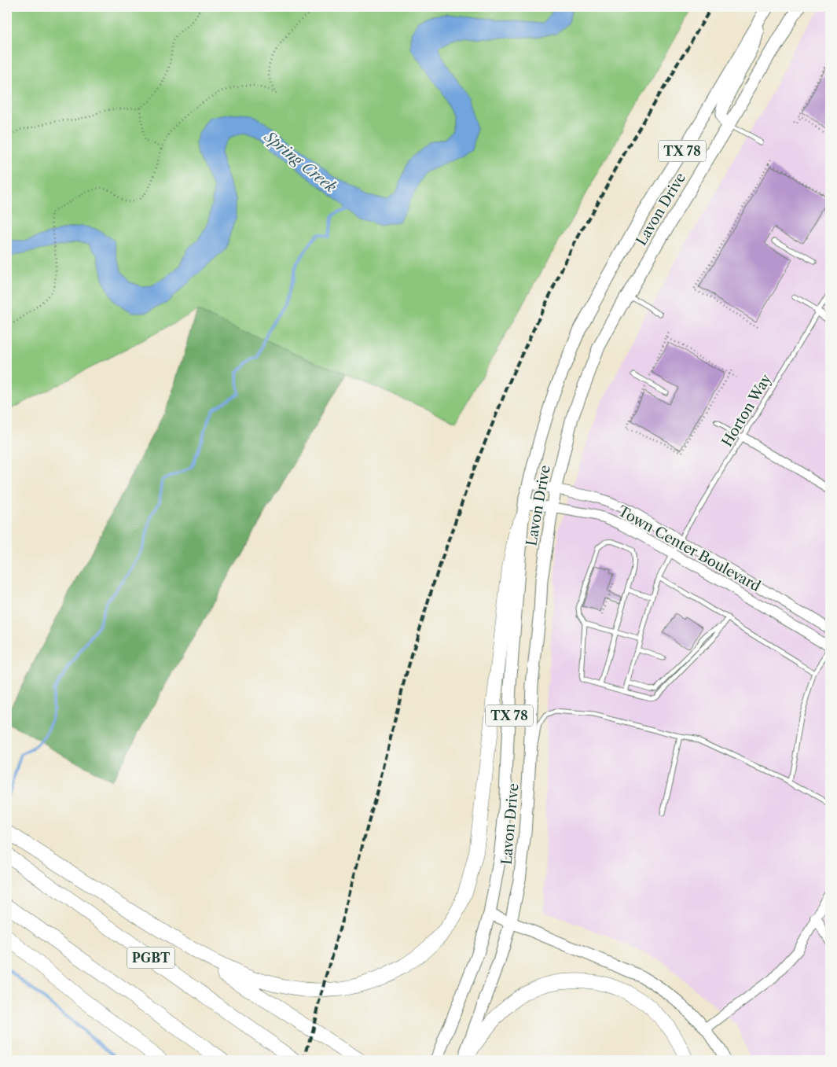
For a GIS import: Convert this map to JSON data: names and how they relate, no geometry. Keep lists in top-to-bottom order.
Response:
{
  "streets": {
    "highway": ["PGBT"],
    "main road": ["TX 78", "Lavon Drive"],
    "street": ["Town Center Boulevard"],
    "lane": ["Horton Way"]
  },
  "crossings": [
    ["Lavon Drive", "Town Center Boulevard"],
    ["Horton Way", "Town Center Boulevard"]
  ],
  "water": ["Spring Creek"]
}
